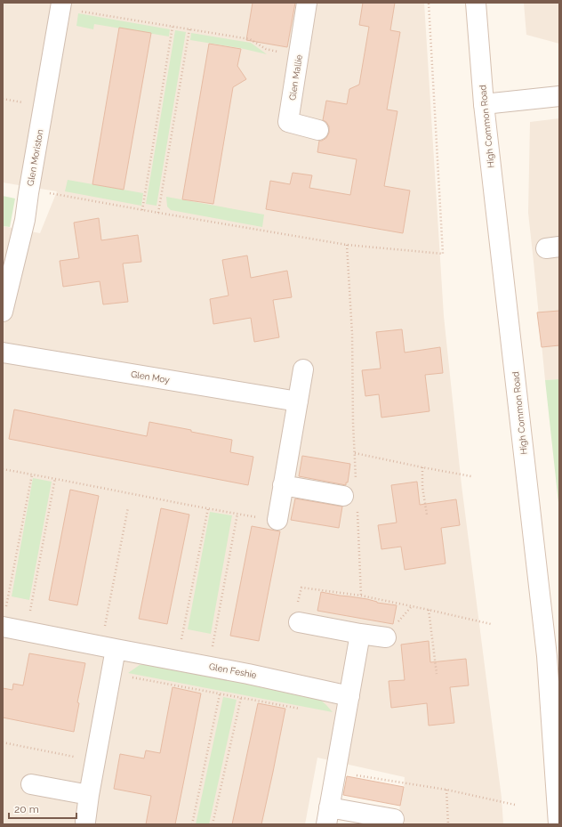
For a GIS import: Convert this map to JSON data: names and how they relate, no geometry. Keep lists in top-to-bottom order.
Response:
{
  "streets": {
    "street": [
      "Glen Mallie",
      "High Common Road",
      "Glen Moriston",
      "Glen Moy",
      "Glen Feshie"
    ]
  },
  "scale_bar": "20 m"
}
